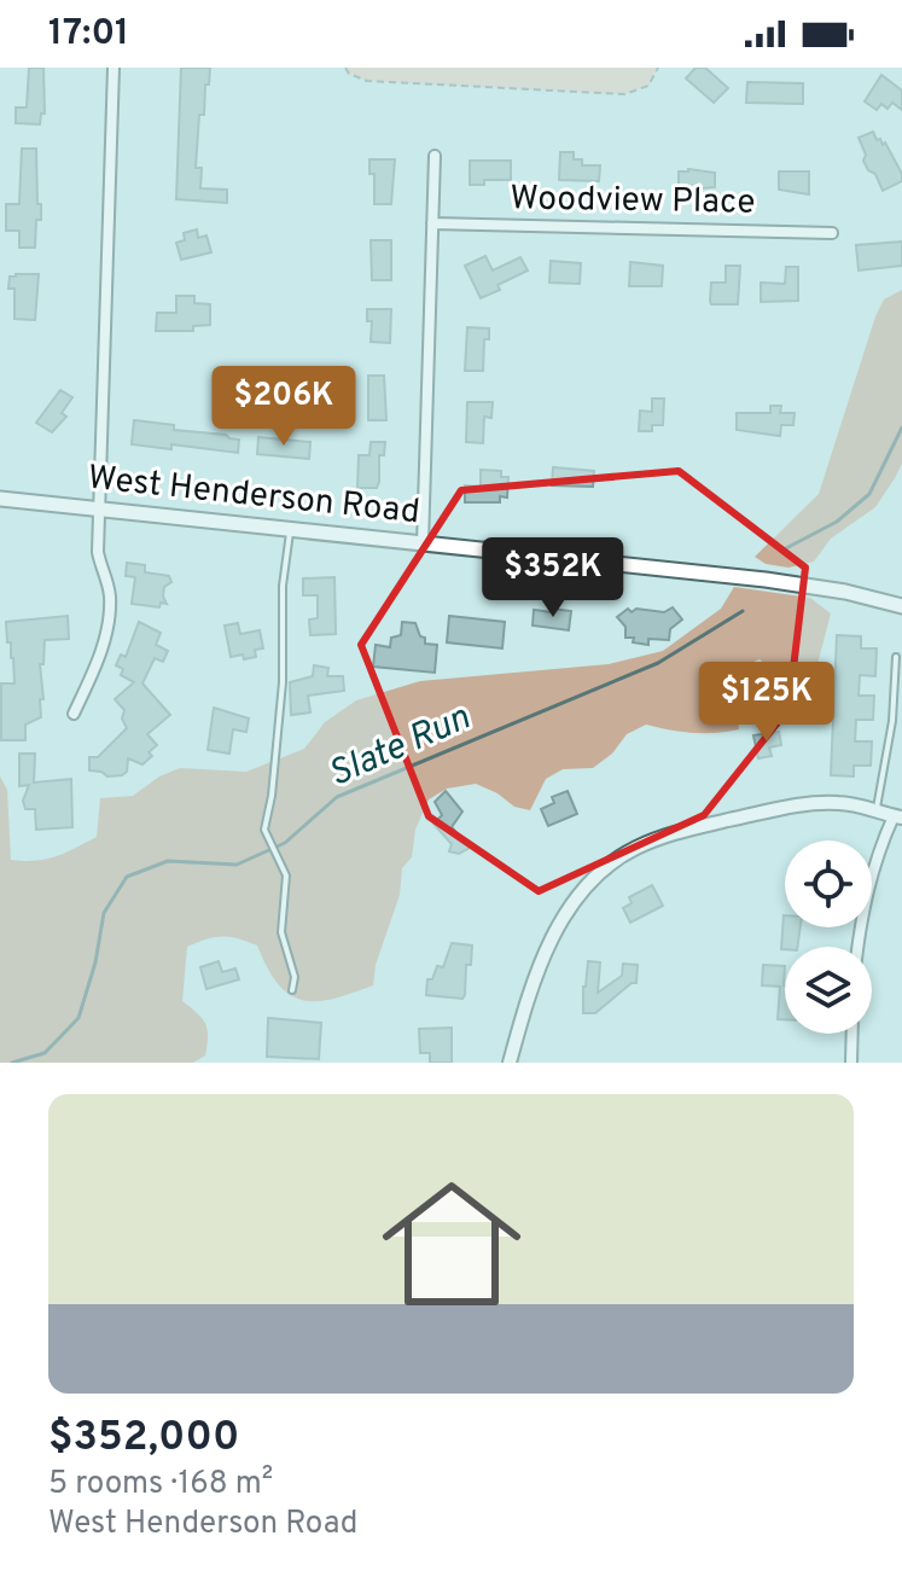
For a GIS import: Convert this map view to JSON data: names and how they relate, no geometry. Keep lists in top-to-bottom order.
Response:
{
  "streets": {
    "main road": ["West Henderson Road"],
    "street": ["Woodview Place"]
  },
  "water": ["Slate Run"],
  "page": {
    "status": "17:01",
    "price": ["$206K", "$352K", "$125K"],
    "list": [
      {
        "name": "$352,000",
        "note": "5 rooms · 168 m² · West Henderson Road"
      }
    ]
  }
}
